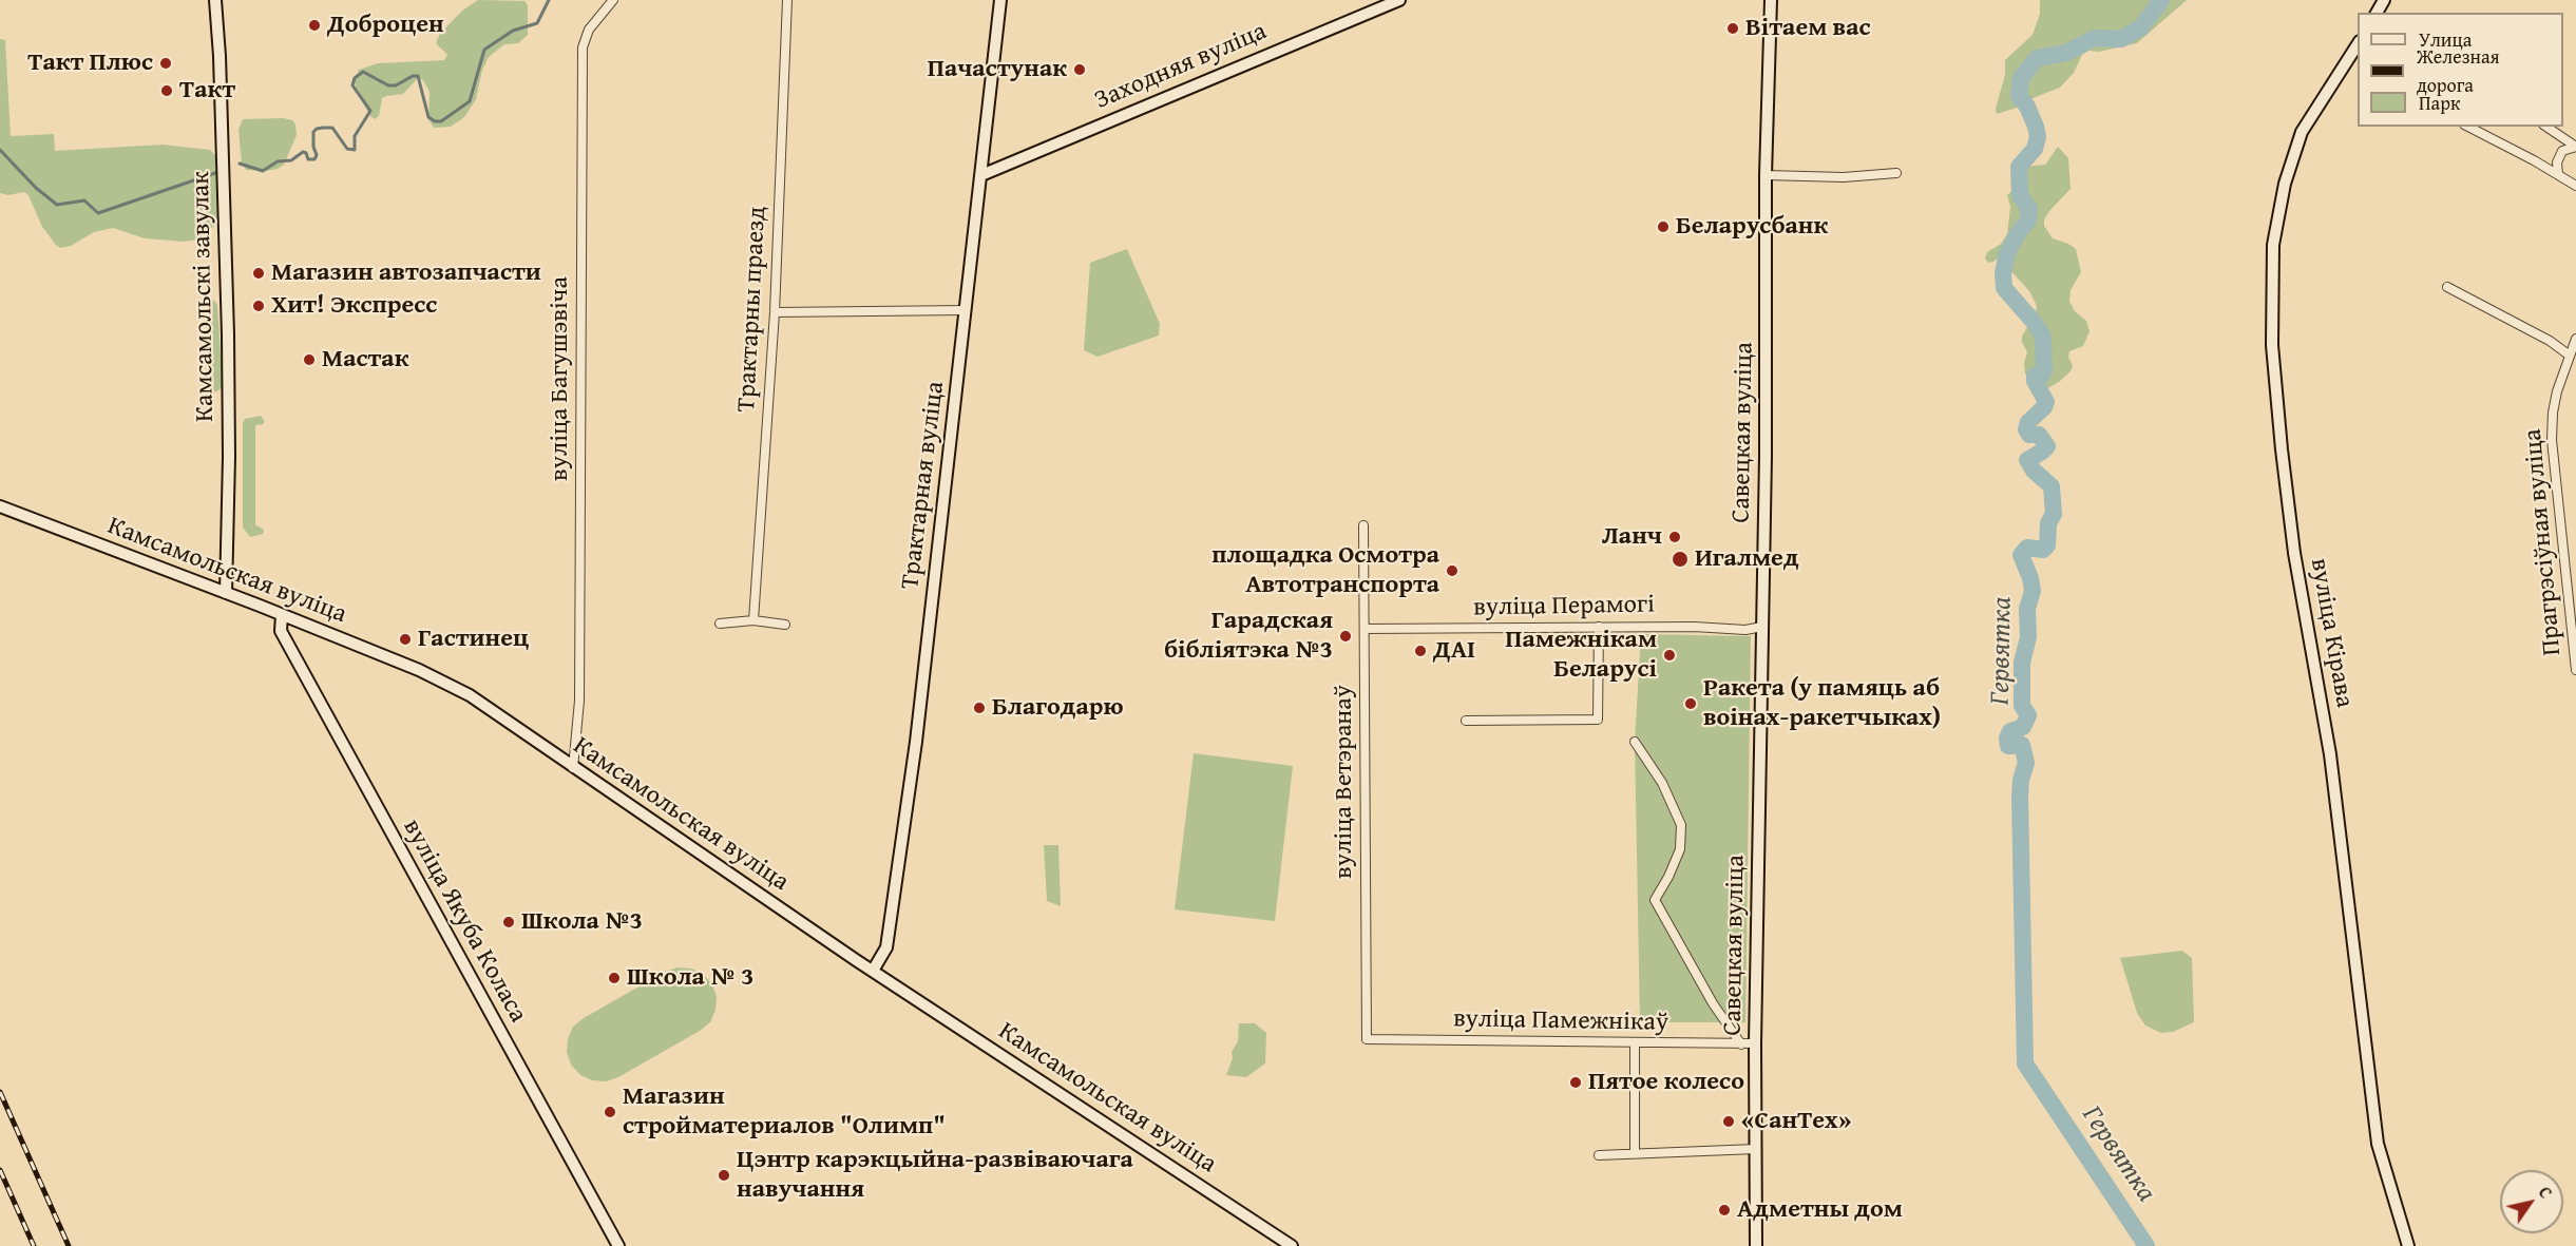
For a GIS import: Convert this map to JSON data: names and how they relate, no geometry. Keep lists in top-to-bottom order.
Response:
{
  "streets": {
    "street": [
      "Заходняя вуліца",
      "Камсамольскі завулак",
      "Трактарны праезд",
      "вуліца Багушэвіча",
      "Савецкая вуліца",
      "Трактарная вуліца",
      "Прагрэсіўная вуліца",
      "Камсамольская вуліца",
      "вуліца Перамогі",
      "вуліца Кірава",
      "вуліца Ветэранаў",
      "вуліца Якуба Коласа",
      "вуліца Памежнікаў"
    ]
  },
  "crossings": [
    ["Заходняя вуліца", "Трактарная вуліца"],
    ["Камсамольскі завулак", "Камсамольская вуліца"],
    ["вуліца Багушэвіча", "Камсамольская вуліца"],
    ["Савецкая вуліца", "вуліца Перамогі"],
    ["Савецкая вуліца", "вуліца Памежнікаў"],
    ["Трактарная вуліца", "Камсамольская вуліца"],
    ["Камсамольская вуліца", "вуліца Якуба Коласа"],
    ["вуліца Перамогі", "вуліца Ветэранаў"],
    ["вуліца Ветэранаў", "вуліца Памежнікаў"]
  ],
  "water": ["Гервятка"],
  "places": [
    "Доброцен",
    "Вітаем вас",
    "Такт Плюс",
    "Пачастунак",
    "Такт",
    "Беларусбанк",
    "Магазин автозапчасти",
    "Хит! Экспресс",
    "Мастак",
    "Ланч",
    "Игалмед",
    "площадка Осмотра Автотранспорта",
    "Гарадская бібліятэка №3",
    "Гастинец",
    "ДАІ",
    "Памежнікам Беларусі",
    "Ракета (у памяць аб воінах-ракетчыках)",
    "Благодарю",
    "Школа №3",
    "Школа № 3",
    "Пятое колесо",
    "Магазин стройматериалов \"Олимп\"",
    "«СанТех»",
    "Цэнтр карэкцыйна-развіваючага навучання",
    "Адметны дом"
  ],
  "legend": ["Улица", "Железная дорога", "Парк"],
  "north": "top right"
}
